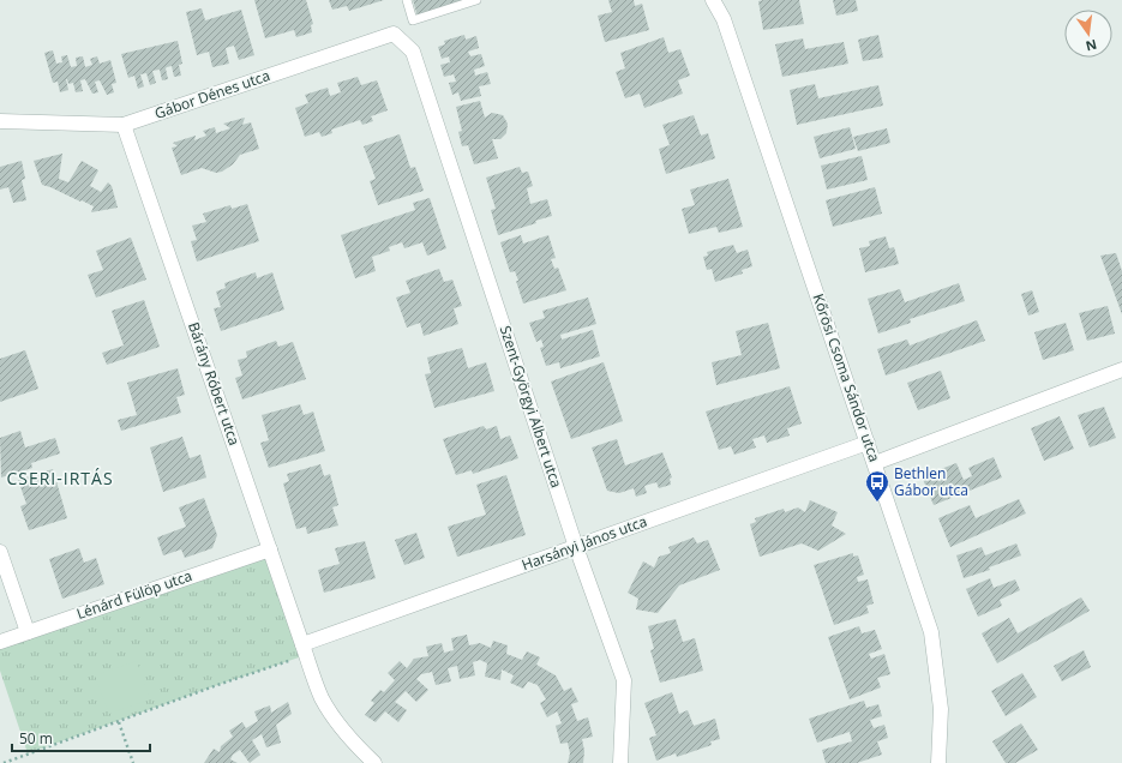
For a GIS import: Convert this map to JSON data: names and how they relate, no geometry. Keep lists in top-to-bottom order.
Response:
{
  "streets": {
    "street": [
      "Gábor Dénes utca",
      "Kőrösi Csoma Sándor utca",
      "Bárány Róbert utca",
      "Szent-Györgyi Albert utca",
      "Harsányi János utca",
      "Lénárd Fülöp utca"
    ]
  },
  "crossings": [
    ["Gábor Dénes utca", "Bárány Róbert utca"],
    ["Gábor Dénes utca", "Szent-Györgyi Albert utca"],
    ["Kőrösi Csoma Sándor utca", "Harsányi János utca"],
    ["Bárány Róbert utca", "Harsányi János utca"],
    ["Bárány Róbert utca", "Lénárd Fülöp utca"],
    ["Szent-Györgyi Albert utca", "Harsányi János utca"]
  ],
  "districts": ["CSERI-IRTÁS"],
  "places": {
    "bus stop": ["Bethlen Gábor utca"]
  },
  "scale_bar": "50 m",
  "north": "bottom"
}
